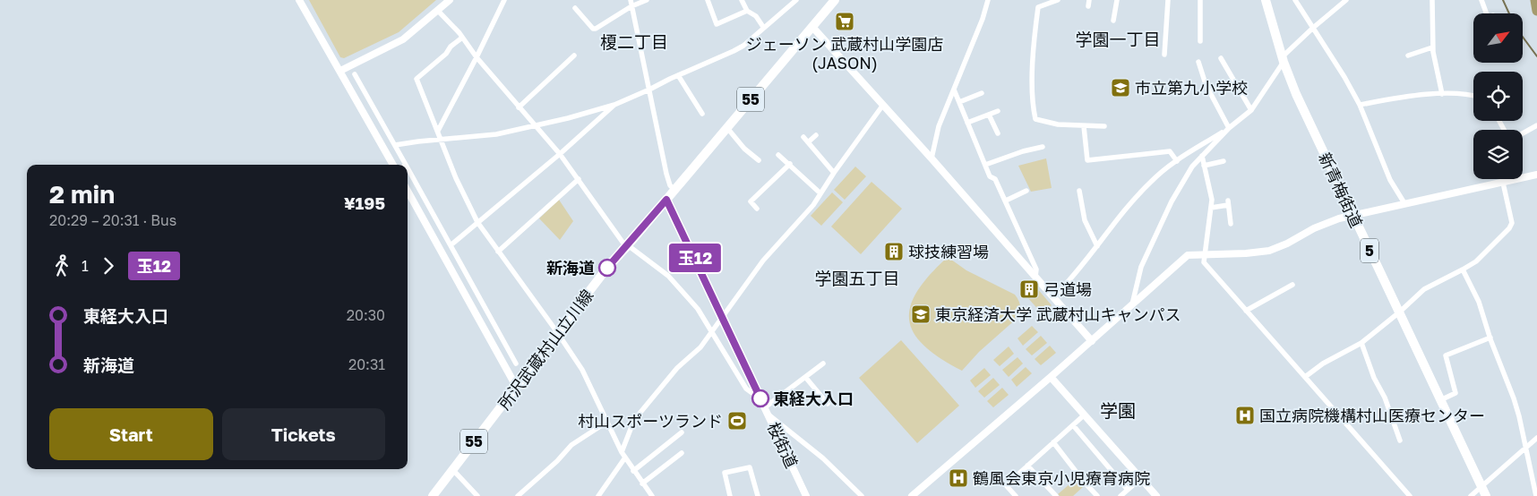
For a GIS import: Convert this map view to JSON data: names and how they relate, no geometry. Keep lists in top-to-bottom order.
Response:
{
  "streets": {
    "main road": [
      "55",
      "新青梅街道",
      "5",
      "所沢武蔵村山立川線"
    ],
    "street": ["桜街道"]
  },
  "crossings": [
    ["所沢武蔵村山立川線", "桜街道"]
  ],
  "districts": [
    "学園一丁目",
    "榎二丁目",
    "学園五丁目",
    "学園"
  ],
  "places": {
    "supermarket": ["ジェーソン 武蔵村山学園店 (JASON)"],
    "school or university": ["市立第九小学校", "東京経済大学 武蔵村山キャンパス"],
    "building": ["球技練習場", "弓道場"],
    "other": ["新海道", "東経大入口"],
    "hospital": ["国立病院機構村山医療センター", "鶴風会東京小児療育病院"],
    "sports": ["村山スポーツランド"]
  },
  "lines": ["bus line 玉12"],
  "north": "top right",
  "page": {
    "on_map": "玉12",
    "heading": ["2 min", "20:29 – 20:31 · Bus", "¥195"],
    "legs": ["1", "玉12"],
    "list": [
      {
        "name": "東経大入口",
        "value": "20:30"
      },
      {
        "name": "新海道",
        "value": "20:31"
      }
    ],
    "buttons": ["Start", "Tickets"]
  }
}
